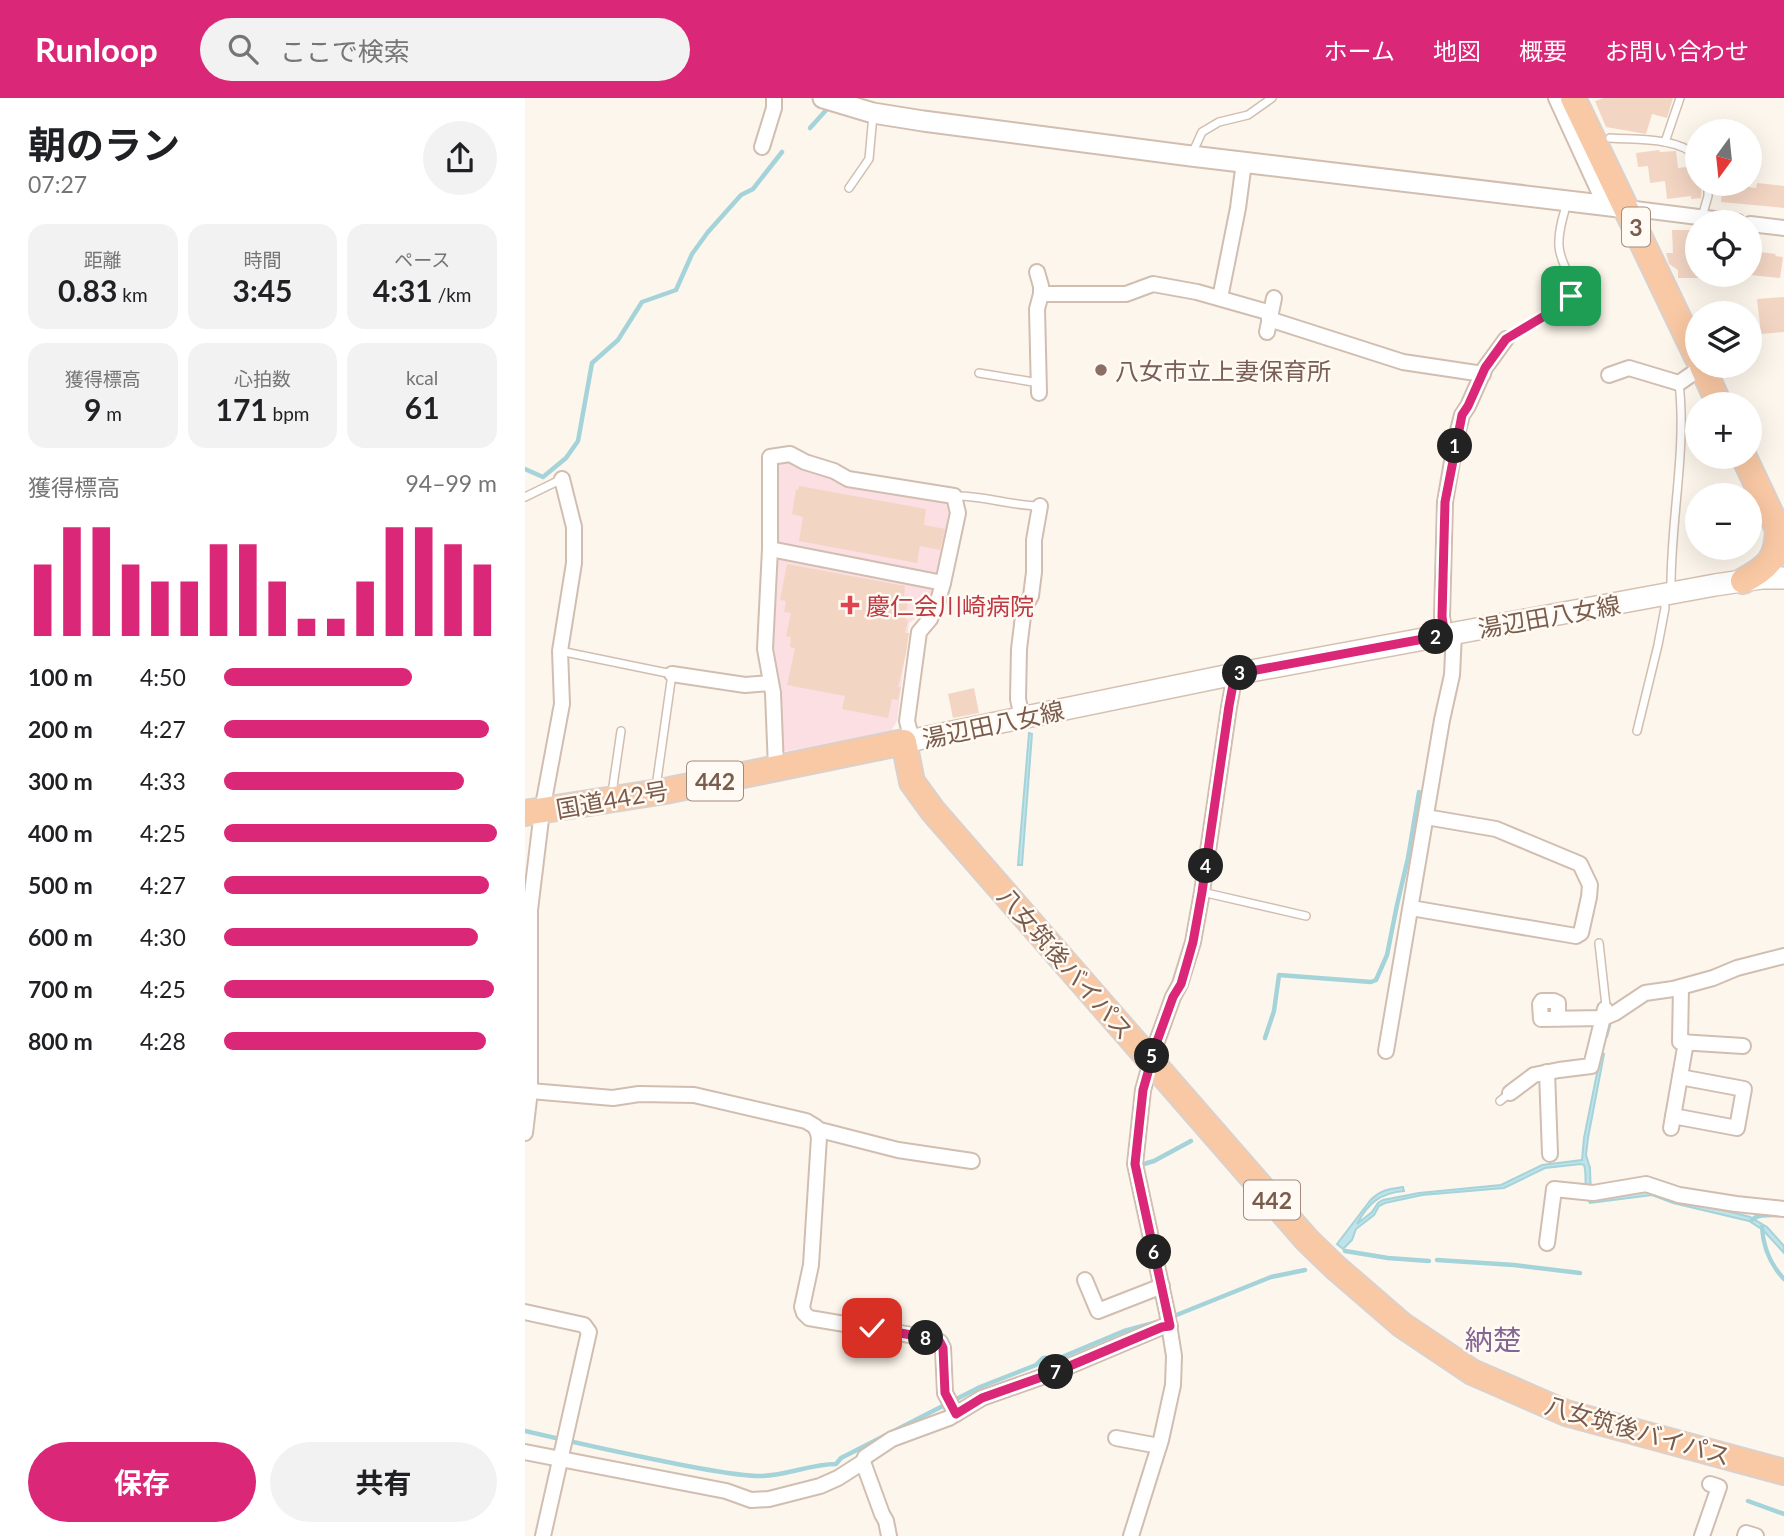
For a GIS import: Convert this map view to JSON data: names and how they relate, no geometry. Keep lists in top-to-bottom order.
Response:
{
  "streets": {
    "highway": [
      "3",
      "442",
      "国道442号",
      "八女筑後バイパス"
    ],
    "main road": ["湯辺田八女線"]
  },
  "crossings": [
    ["湯辺田八女線", "国道442号"],
    ["湯辺田八女線", "八女筑後バイパス"],
    ["国道442号", "八女筑後バイパス"]
  ],
  "districts": ["納楚"],
  "places": {
    "other": ["八女市立上妻保育所"],
    "health": ["慶仁会川崎病院"]
  },
  "north": "bottom",
  "page": {
    "header": "Runloop",
    "search": "ここで検索",
    "nav": [
      "ホーム",
      "地図",
      "概要",
      "お問い合わせ"
    ],
    "heading": ["朝のラン", "07:27"],
    "map_buttons": ["+", "−"],
    "stats": [
      ["距離", "0.83 km"],
      ["時間", "3:45"],
      ["ペース", "4:31 /km"],
      ["獲得標高", "9 m"],
      ["心拍数", "171 bpm"],
      ["kcal", "61"]
    ],
    "pins": [
      "1",
      "2",
      "3",
      "4",
      "5",
      "6",
      "8",
      "7"
    ],
    "chart": ["獲得標高", "94–99 m"],
    "list": [
      {
        "name": "100 m",
        "note": "4:50"
      },
      {
        "name": "200 m",
        "note": "4:27"
      },
      {
        "name": "300 m",
        "note": "4:33"
      },
      {
        "name": "400 m",
        "note": "4:25"
      },
      {
        "name": "500 m",
        "note": "4:27"
      },
      {
        "name": "600 m",
        "note": "4:30"
      },
      {
        "name": "700 m",
        "note": "4:25"
      },
      {
        "name": "800 m",
        "note": "4:28"
      }
    ],
    "buttons": ["保存", "共有"]
  }
}
